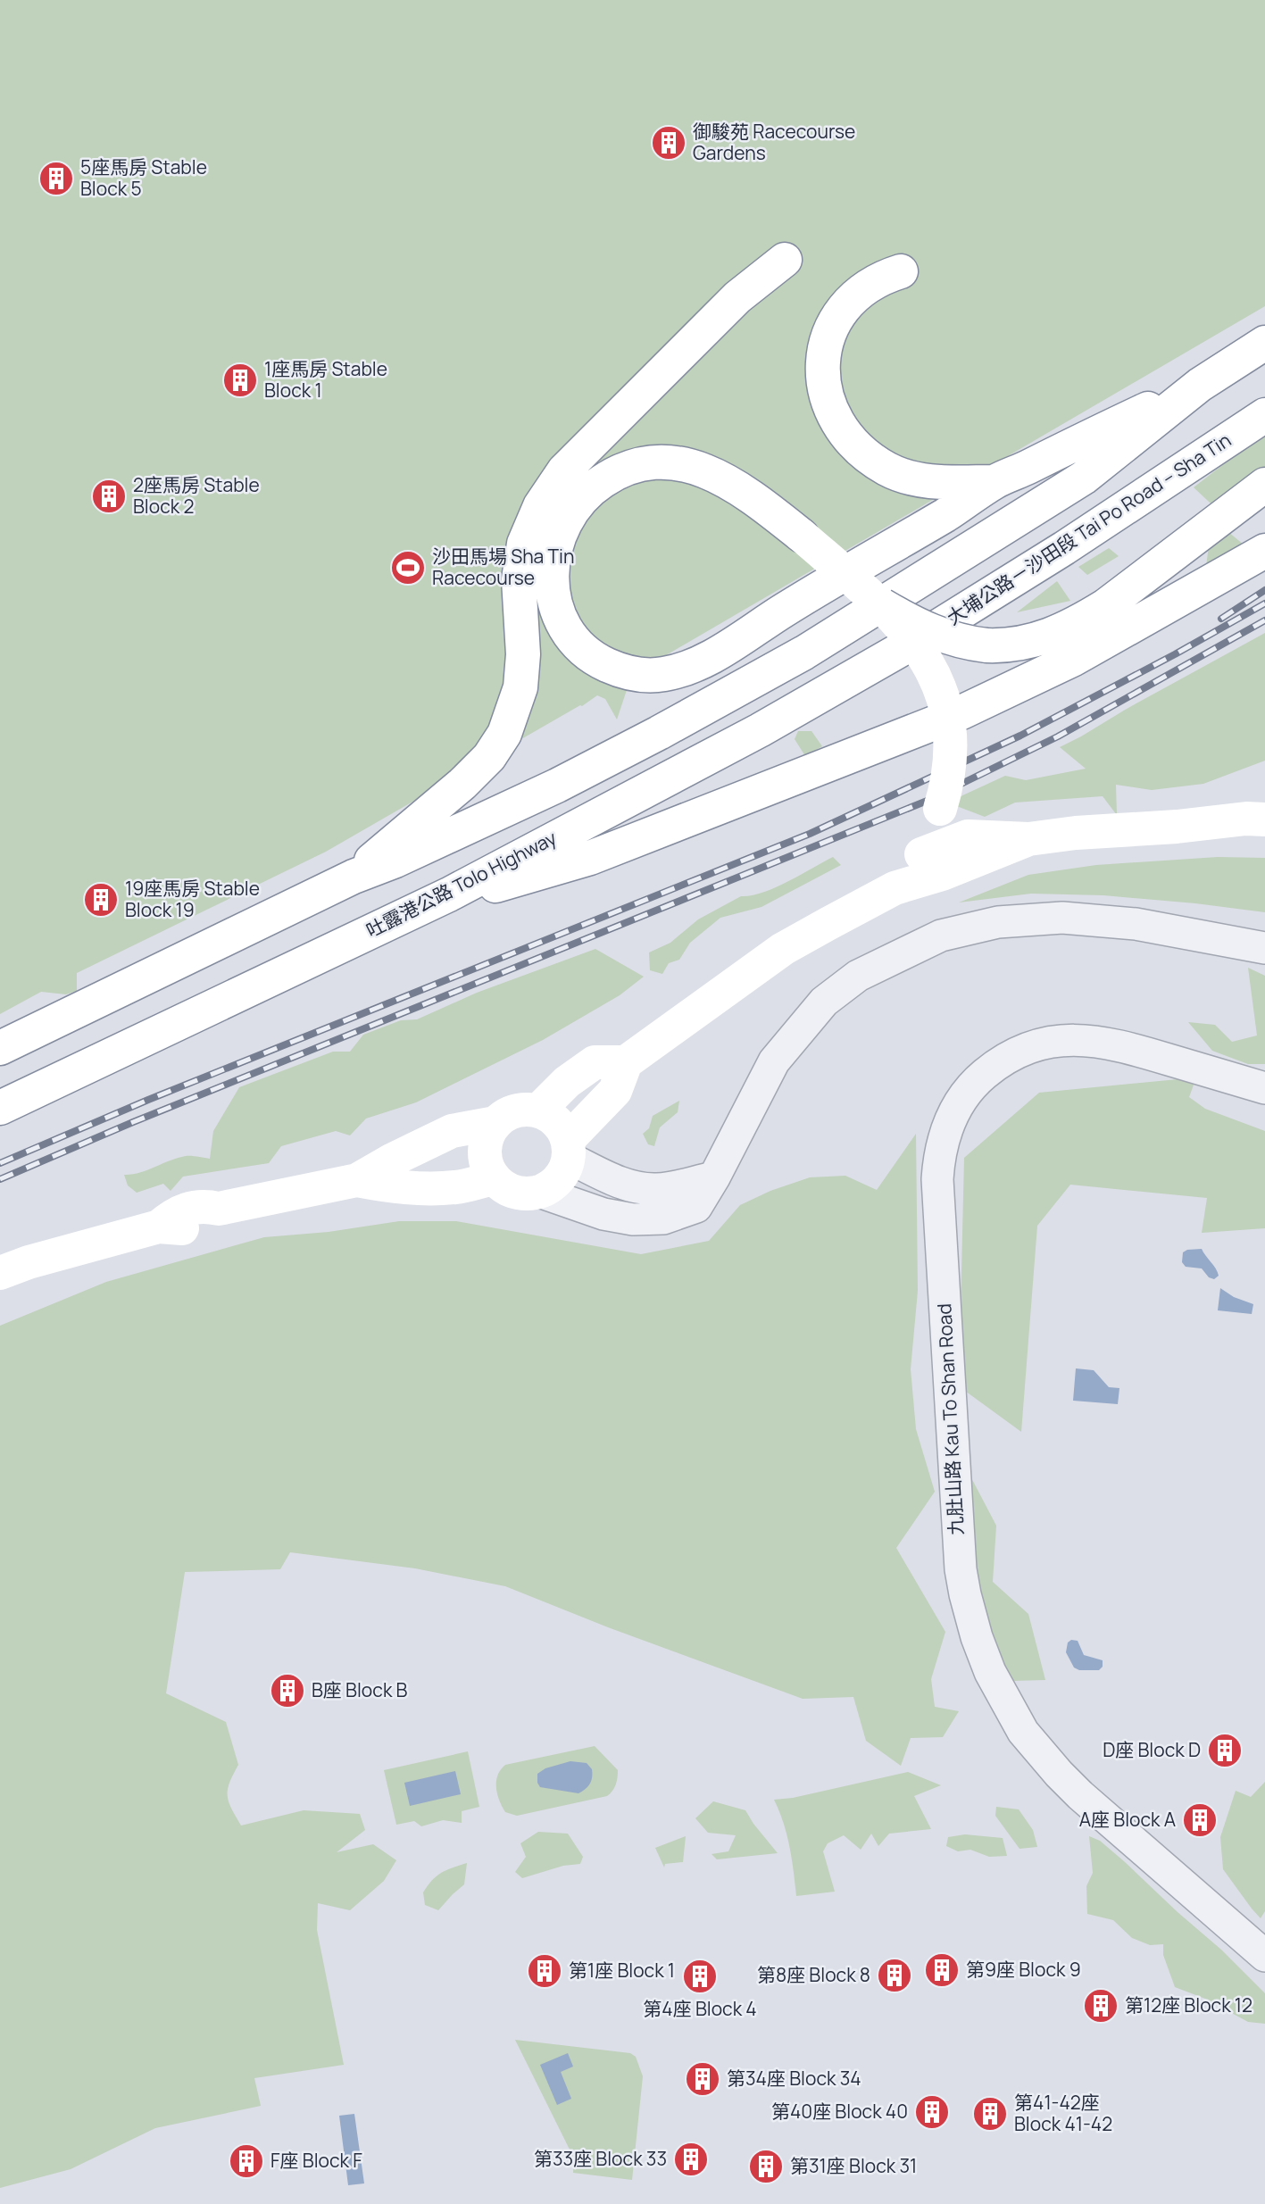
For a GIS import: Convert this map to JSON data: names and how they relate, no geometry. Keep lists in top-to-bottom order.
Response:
{
  "streets": {
    "main road": ["大埔公路－沙田段 Tai Po Road – Sha Tin", "吐露港公路 Tolo Highway"],
    "street": ["九肚山路 Kau To Shan Road"]
  },
  "crossings": [
    ["大埔公路－沙田段 Tai Po Road – Sha Tin", "吐露港公路 Tolo Highway"]
  ],
  "places": {
    "building": [
      "御駿苑 Racecourse Gardens",
      "5座馬房 Stable Block 5",
      "1座馬房 Stable Block 1",
      "2座馬房 Stable Block 2",
      "19座馬房 Stable Block 19",
      "B座 Block B",
      "D座 Block D",
      "A座 Block A",
      "第9座 Block 9",
      "第1座 Block 1",
      "第8座 Block 8",
      "第4座 Block 4",
      "第12座 Block 12",
      "第34座 Block 34",
      "第40座 Block 40",
      "第41-42座 Block 41-42",
      "第33座 Block 33",
      "F座 Block F",
      "第31座 Block 31"
    ],
    "sports": ["沙田馬場 Sha Tin Racecourse"]
  }
}
